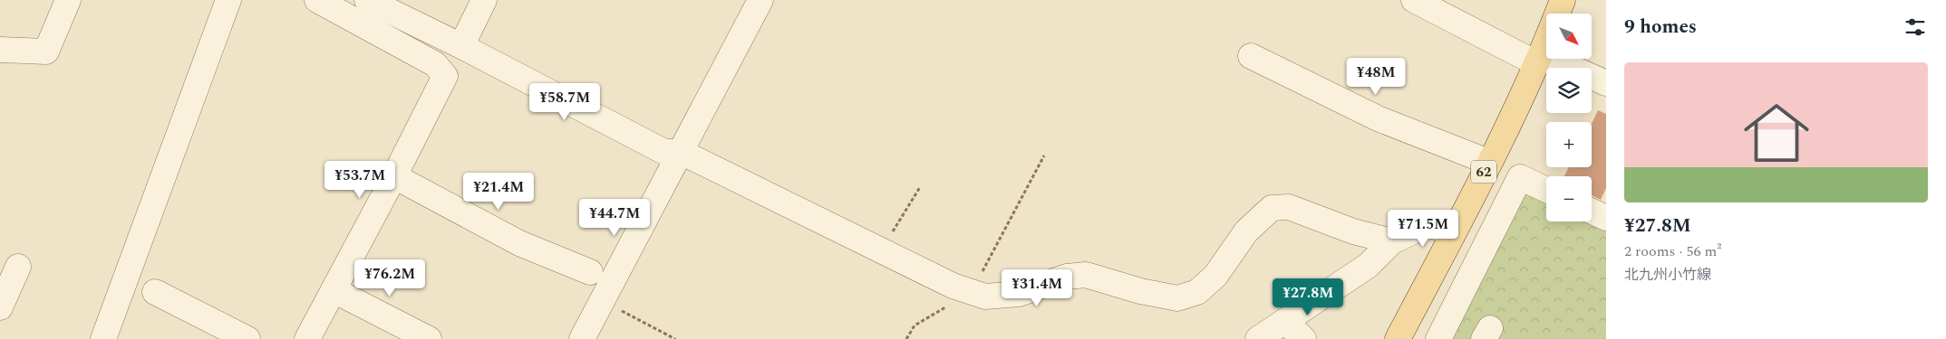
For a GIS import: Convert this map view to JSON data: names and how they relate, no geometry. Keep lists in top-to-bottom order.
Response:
{
  "streets": {
    "main road": ["62"]
  },
  "north": "bottom right",
  "page": {
    "heading": "9 homes",
    "map_buttons": ["+", "−"],
    "list": [
      {
        "name": "¥27.8M",
        "note": "2 rooms · 56 m² · 北九州小竹線"
      }
    ],
    "price": [
      "¥48M",
      "¥58.7M",
      "¥53.7M",
      "¥21.4M",
      "¥44.7M",
      "¥71.5M",
      "¥76.2M",
      "¥31.4M",
      "¥27.8M"
    ]
  }
}
